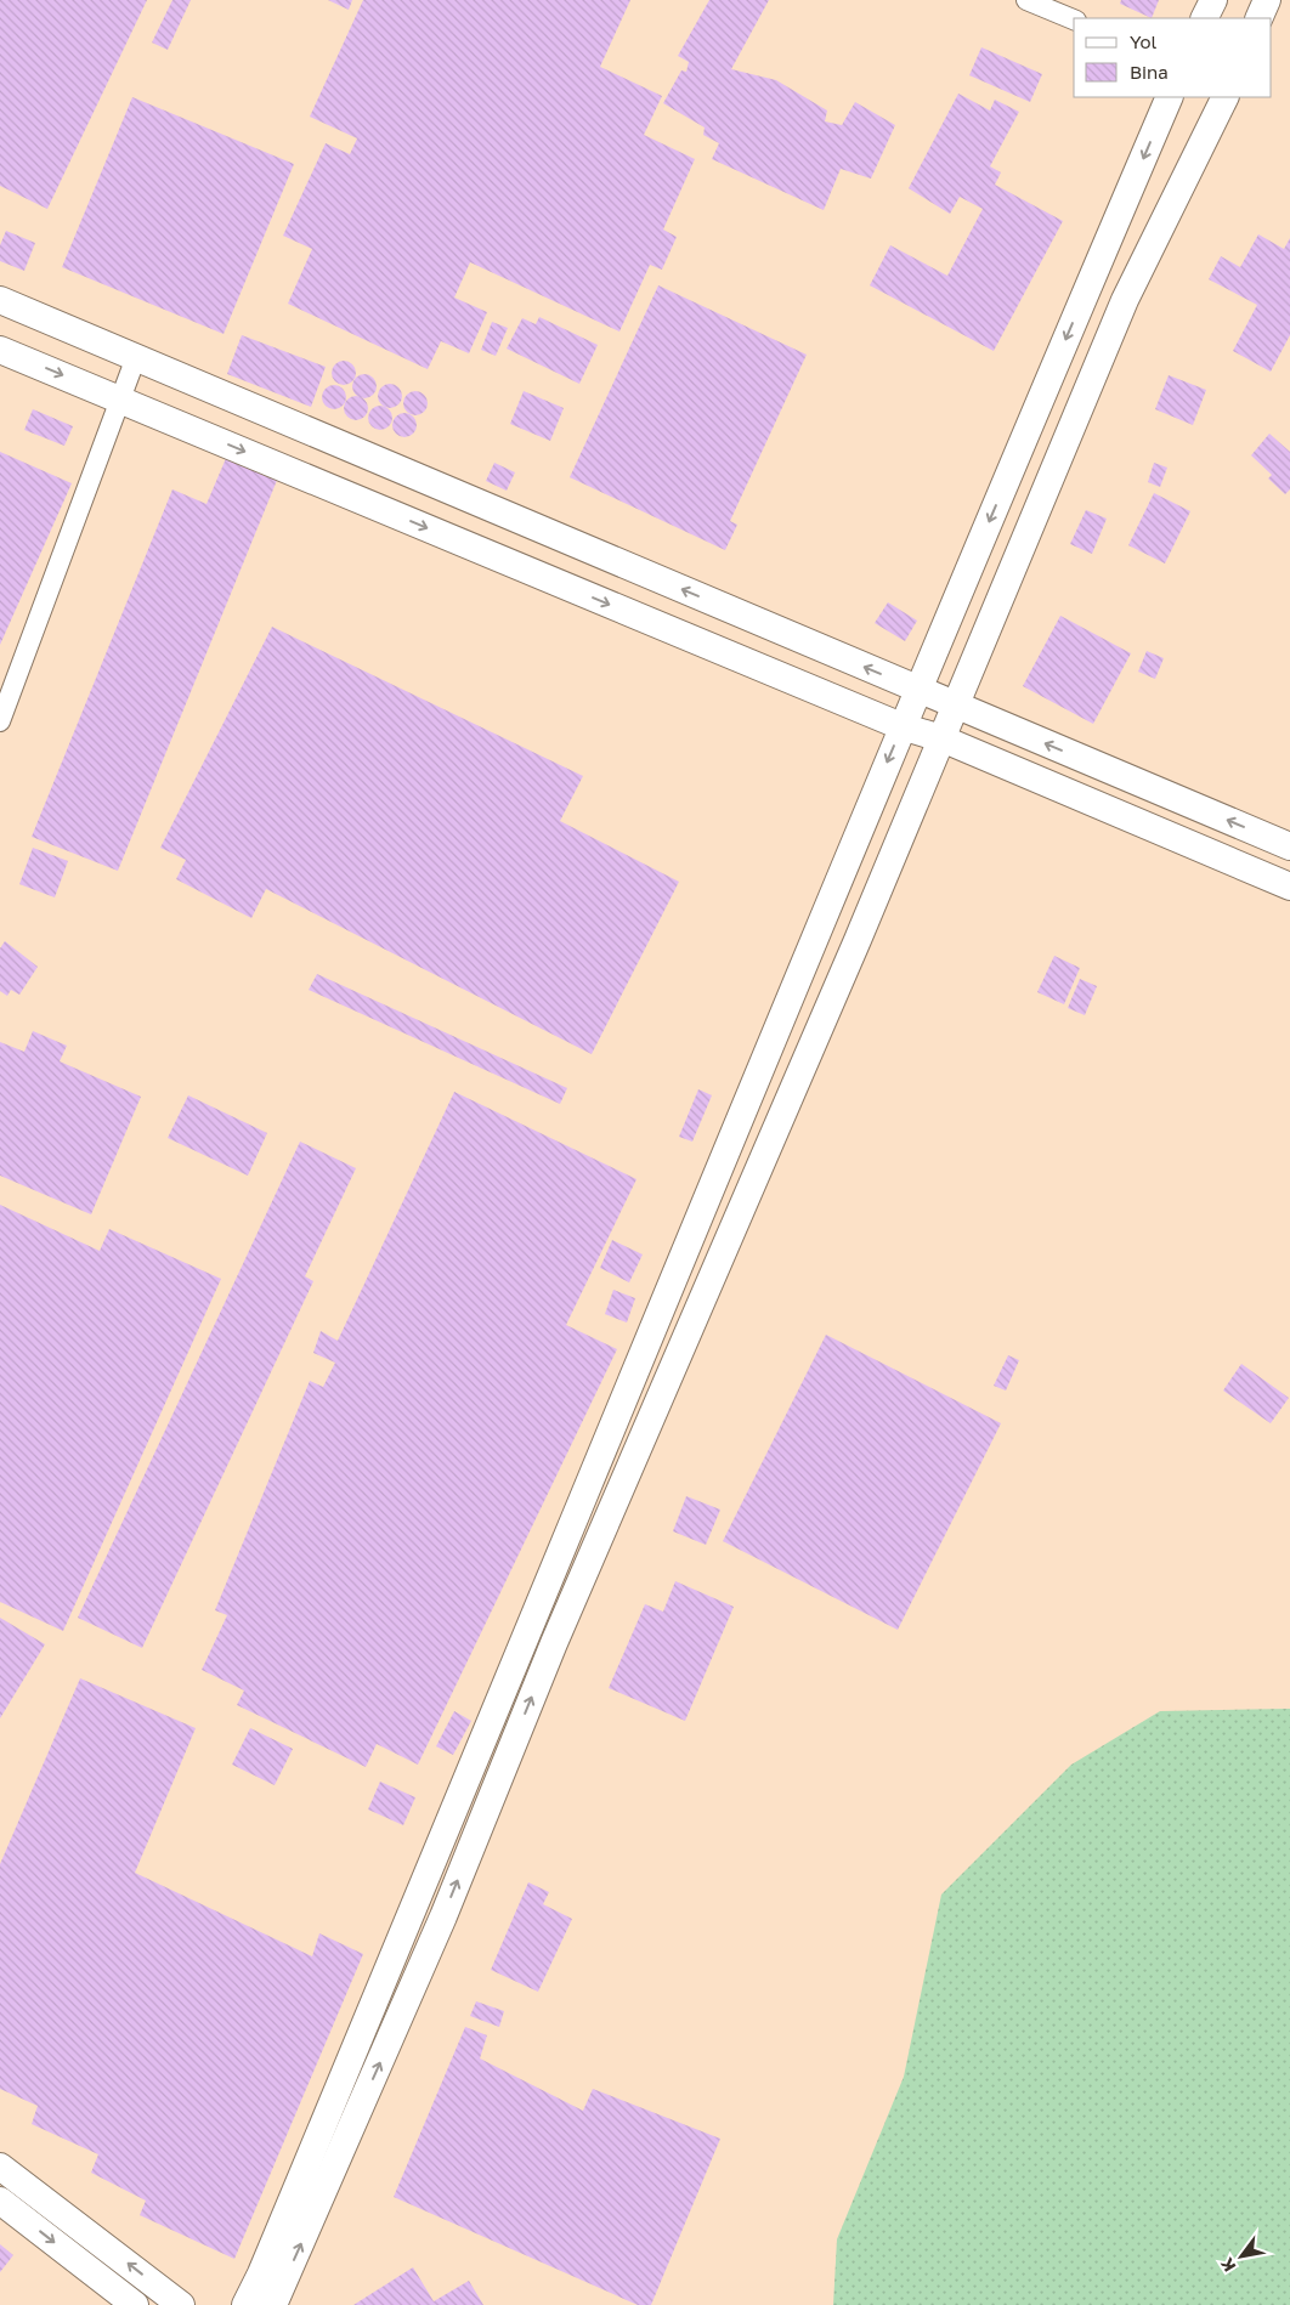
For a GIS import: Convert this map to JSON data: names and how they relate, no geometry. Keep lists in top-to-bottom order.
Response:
{
  "legend": ["Yol", "Bina"],
  "north": "bottom left"
}
